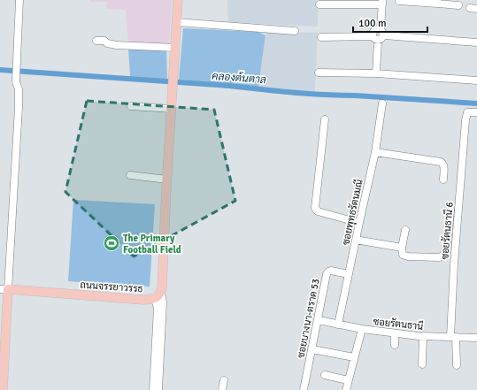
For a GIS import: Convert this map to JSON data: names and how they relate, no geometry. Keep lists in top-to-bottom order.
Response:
{
  "streets": {
    "main road": ["ถนนจรรยาวรรธ"],
    "street": [
      "ซอยพุทธรัตนมณี",
      "ซอยรัตนธานี 6",
      "ซอยบางนา-ตราด 53",
      "ซอยรัตนธานี"
    ]
  },
  "crossings": [
    ["ซอยพุทธรัตนมณี", "ซอยบางนา-ตราด 53"],
    ["ซอยพุทธรัตนมณี", "ซอยรัตนธานี"],
    ["ซอยรัตนธานี 6", "ซอยรัตนธานี"],
    ["ซอยบางนา-ตราด 53", "ซอยรัตนธานี"]
  ],
  "water": ["คลองต้นตาล"],
  "places": {
    "sports": ["The Primary Football Field"]
  },
  "scale_bar": "100 m"
}
